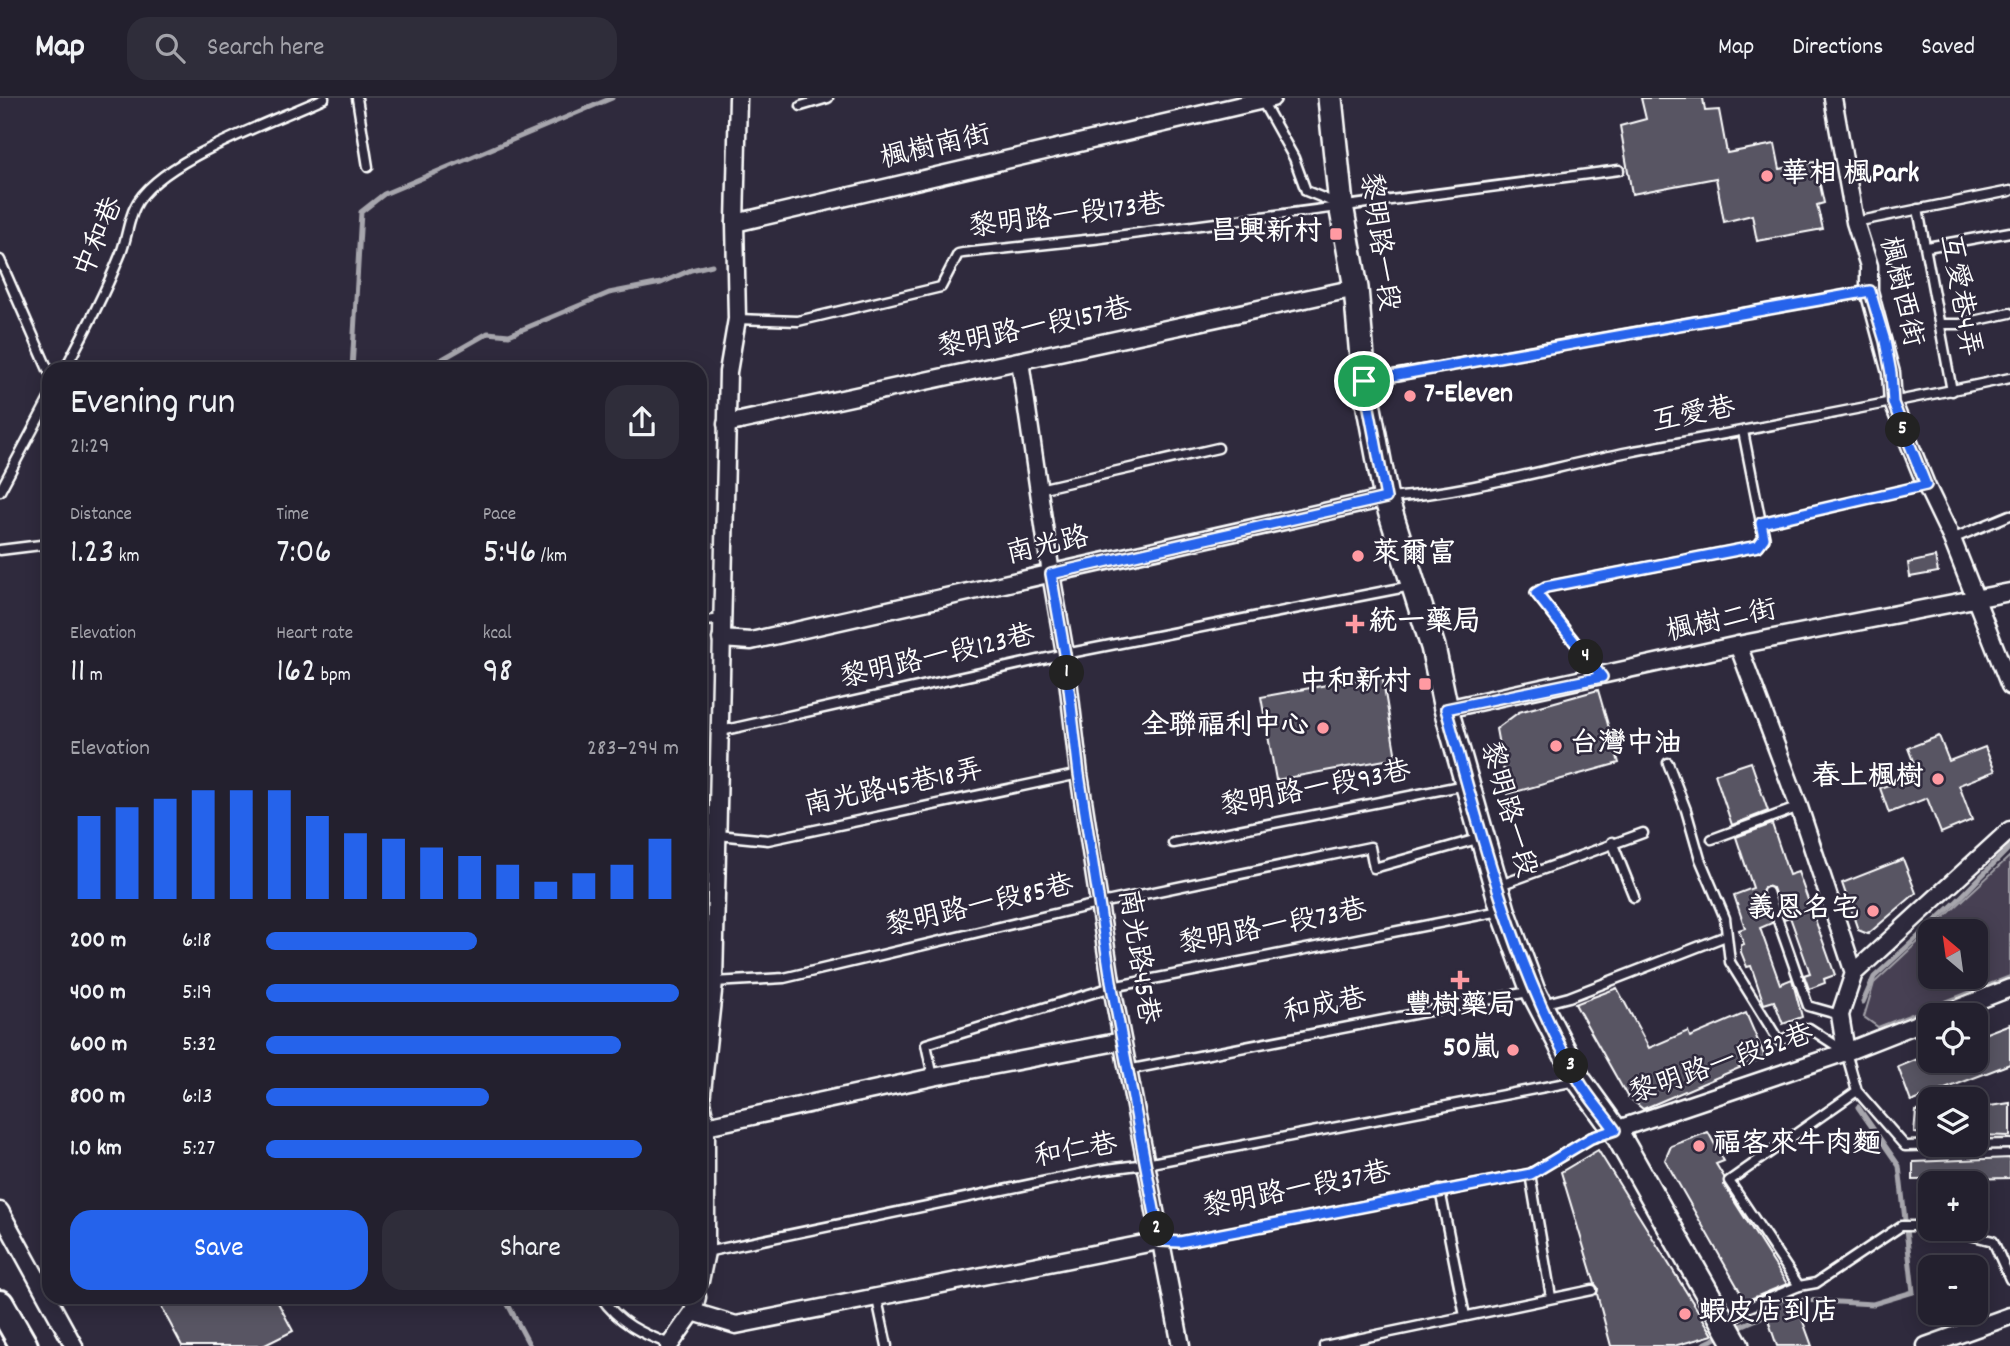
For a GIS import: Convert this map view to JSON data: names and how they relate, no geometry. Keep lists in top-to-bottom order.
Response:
{
  "streets": {
    "main road": ["黎明路一段"],
    "street": [
      "楓樹南街",
      "楓樹西街",
      "黎明路一段157巷",
      "南光路",
      "楓樹二街",
      "南光路45巷",
      "黎明路一段32巷",
      "黎明路一段37巷"
    ],
    "lane": [
      "黎明路一段173巷",
      "中和巷",
      "互愛巷4弄",
      "互愛巷",
      "黎明路一段123巷",
      "南光路45巷18弄",
      "黎明路一段93巷",
      "黎明路一段85巷",
      "黎明路一段73巷",
      "和成巷",
      "和仁巷"
    ]
  },
  "crossings": [
    ["黎明路一段173巷", "黎明路一段"],
    ["黎明路一段", "黎明路一段157巷"],
    ["黎明路一段", "互愛巷"],
    ["黎明路一段", "南光路"],
    ["黎明路一段", "楓樹二街"],
    ["黎明路一段", "黎明路一段123巷"],
    ["黎明路一段", "黎明路一段93巷"],
    ["黎明路一段", "黎明路一段85巷"],
    ["黎明路一段", "黎明路一段73巷"],
    ["黎明路一段", "和成巷"],
    ["黎明路一段", "黎明路一段32巷"],
    ["黎明路一段", "和仁巷"],
    ["黎明路一段", "黎明路一段37巷"],
    ["楓樹西街", "互愛巷"],
    ["楓樹西街", "楓樹二街"],
    ["互愛巷4弄", "互愛巷"],
    ["黎明路一段157巷", "南光路45巷"],
    ["互愛巷", "南光路"],
    ["南光路", "南光路45巷"],
    ["黎明路一段123巷", "南光路45巷"],
    ["南光路45巷18弄", "南光路45巷"],
    ["黎明路一段85巷", "南光路45巷"],
    ["黎明路一段73巷", "南光路45巷"],
    ["南光路45巷", "和成巷"],
    ["南光路45巷", "和仁巷"],
    ["南光路45巷", "黎明路一段37巷"],
    ["黎明路一段32巷", "黎明路一段37巷"]
  ],
  "places": {
    "other": [
      "華相 楓Park",
      "7-Eleven",
      "萊爾富",
      "全聯福利中心",
      "台灣中油",
      "春上楓樹",
      "義恩名宅",
      "50嵐",
      "福客來牛肉麵",
      "蝦皮店到店"
    ],
    "transit": ["昌興新村", "中和新村"],
    "health": ["統一藥局", "豐樹藥局"]
  },
  "north": "top left",
  "page": {
    "header": "Map",
    "search": "Search here",
    "nav": ["Map", "Directions", "Saved"],
    "heading": ["Evening run", "21:29"],
    "pins": [
      "5",
      "4",
      "1",
      "3",
      "2"
    ],
    "stats": [
      ["Distance", "1.23 km"],
      ["Time", "7:06"],
      ["Pace", "5:46 /km"],
      ["Elevation", "11 m"],
      ["Heart rate", "162 bpm"],
      ["kcal", "98"]
    ],
    "chart": ["Elevation", "283–294 m"],
    "list": [
      {
        "name": "200 m",
        "note": "6:18"
      },
      {
        "name": "400 m",
        "note": "5:19"
      },
      {
        "name": "600 m",
        "note": "5:32"
      },
      {
        "name": "800 m",
        "note": "6:13"
      },
      {
        "name": "1.0 km",
        "note": "5:27"
      }
    ],
    "map_buttons": ["+", "−"],
    "buttons": ["Save", "Share"]
  }
}
